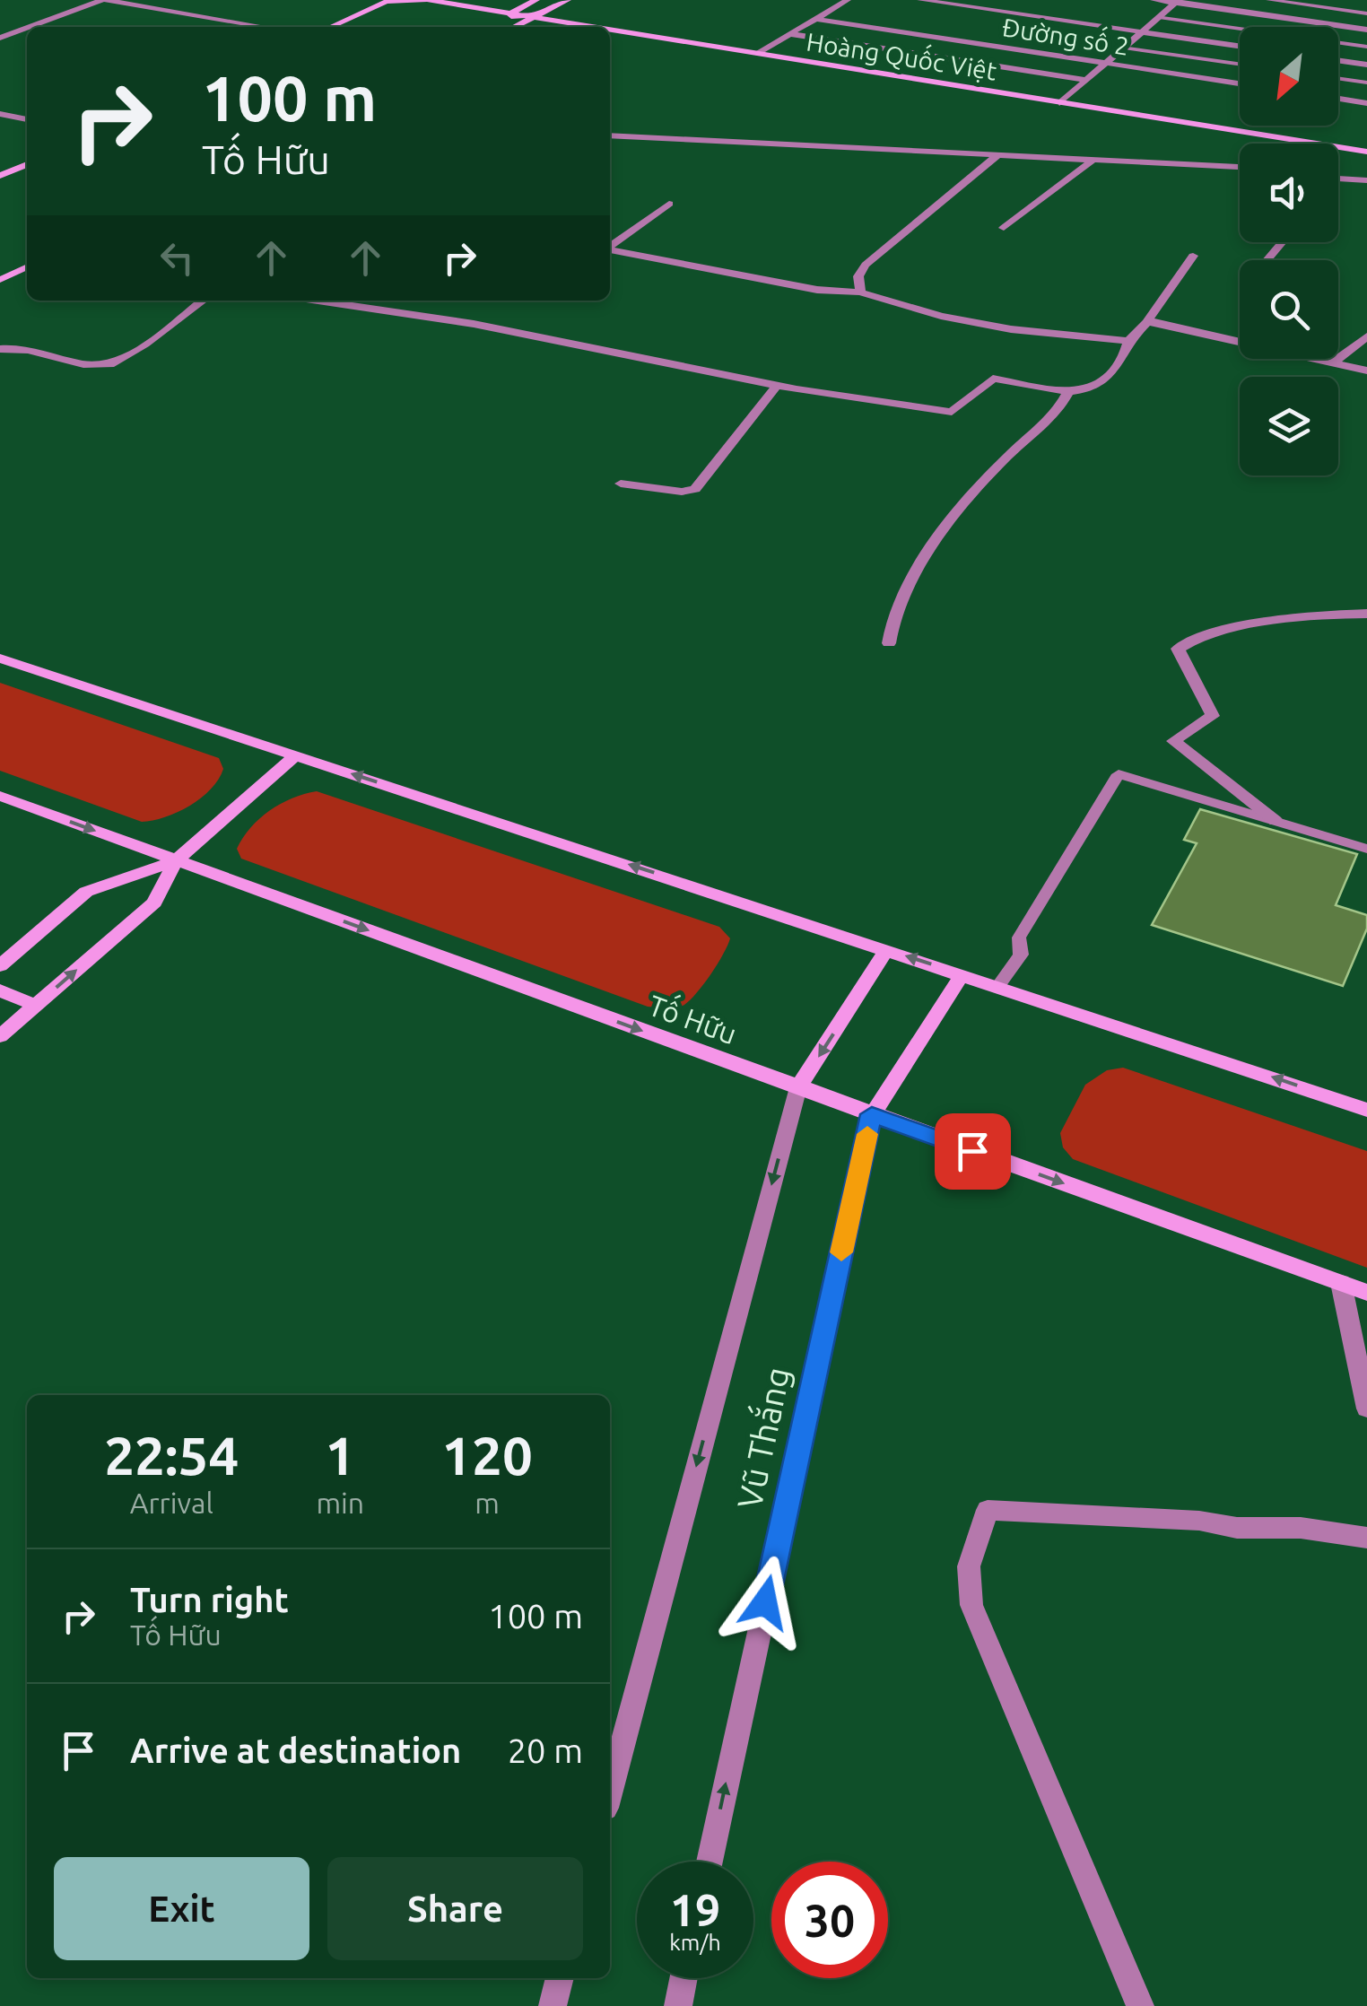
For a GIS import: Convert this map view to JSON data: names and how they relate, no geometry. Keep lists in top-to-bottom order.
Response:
{
  "streets": {
    "main road": ["Hoàng Quốc Việt", "Tố Hữu"],
    "street": ["Đường số 2", "Vũ Thắng"]
  },
  "crossings": [
    ["Tố Hữu", "Vũ Thắng"]
  ],
  "north": "bottom left",
  "page": {
    "turn": ["100 m", "Tố Hữu"],
    "eta": [
      "22:54",
      "Arrival",
      "1",
      "min",
      "120",
      "m"
    ],
    "list": [
      {
        "name": "Turn right",
        "note": "Tố Hữu",
        "value": "100 m"
      },
      {
        "name": "Arrive at destination",
        "value": "20 m"
      }
    ],
    "buttons": ["Exit", "Share"],
    "speed": "19 km/h",
    "limit": "30"
  }
}
